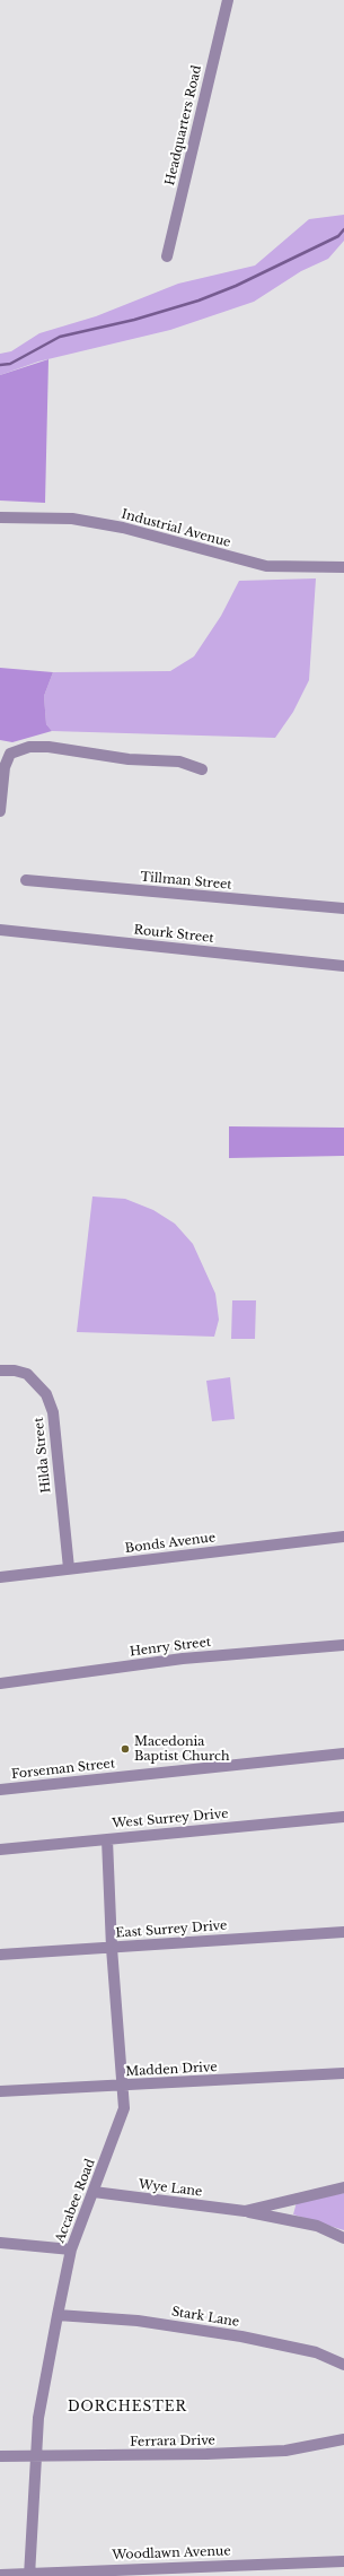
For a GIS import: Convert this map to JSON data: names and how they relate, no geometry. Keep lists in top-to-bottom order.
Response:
{
  "streets": {
    "street": [
      "Headquarters Road",
      "Industrial Avenue",
      "Tillman Street",
      "Rourk Street",
      "Hilda Street",
      "Bonds Avenue",
      "Henry Street",
      "Forseman Street",
      "West Surrey Drive",
      "East Surrey Drive",
      "Madden Drive",
      "Wye Lane",
      "Accabee Road",
      "Stark Lane",
      "Ferrara Drive",
      "Woodlawn Avenue"
    ]
  },
  "crossings": [
    ["Hilda Street", "Bonds Avenue"],
    ["West Surrey Drive", "Accabee Road"],
    ["East Surrey Drive", "Accabee Road"],
    ["Madden Drive", "Accabee Road"],
    ["Wye Lane", "Accabee Road"],
    ["Accabee Road", "Stark Lane"],
    ["Accabee Road", "Ferrara Drive"],
    ["Accabee Road", "Woodlawn Avenue"]
  ],
  "districts": ["DORCHESTER"],
  "places": ["Macedonia Baptist Church"]
}
